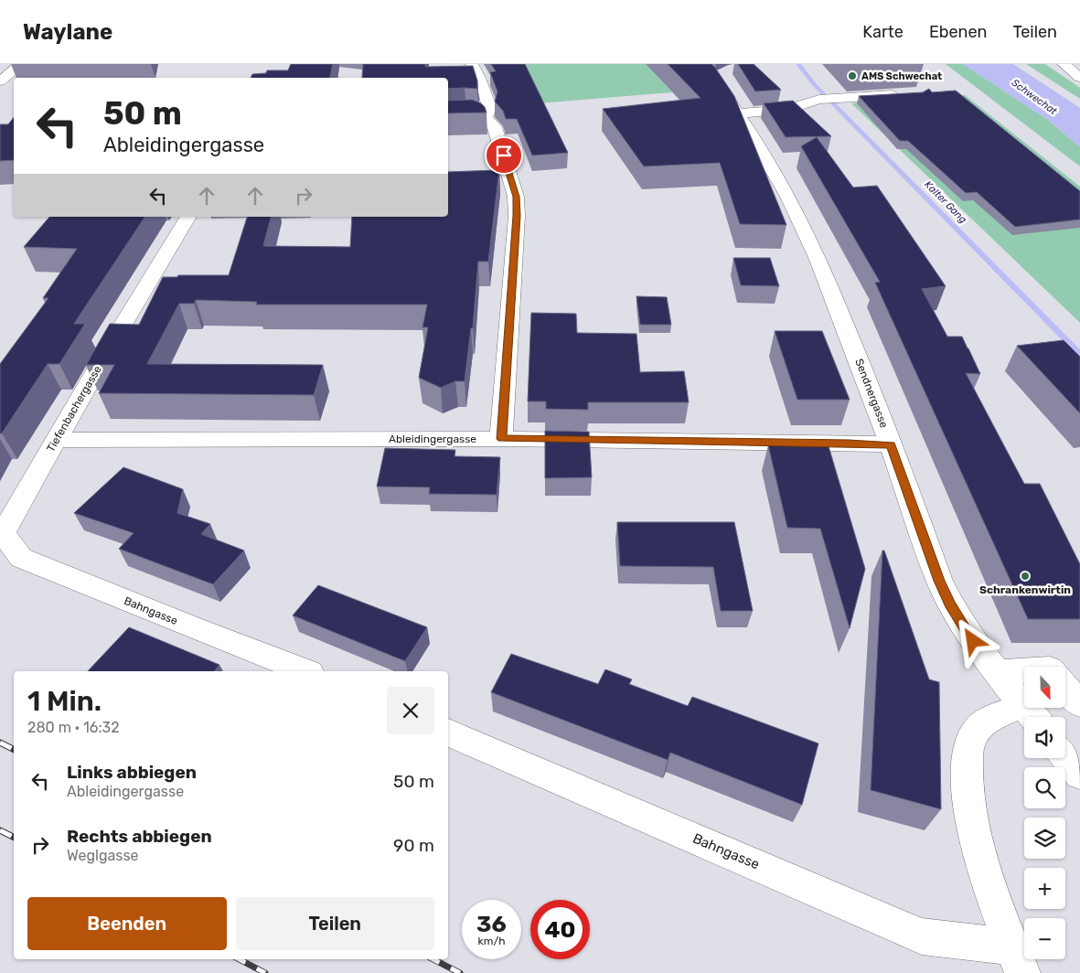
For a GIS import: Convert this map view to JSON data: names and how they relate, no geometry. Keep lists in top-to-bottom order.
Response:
{
  "streets": {
    "street": [
      "Sendnergasse",
      "Tiefenbachergasse",
      "Ableidingergasse",
      "Bahngasse"
    ]
  },
  "crossings": [
    ["Sendnergasse", "Ableidingergasse"],
    ["Sendnergasse", "Bahngasse"],
    ["Tiefenbachergasse", "Ableidingergasse"],
    ["Tiefenbachergasse", "Bahngasse"]
  ],
  "water": ["Schwechat", "Kalter Gang"],
  "places": ["AMS Schwechat", "Schrankenwirtin"],
  "north": "bottom",
  "page": {
    "header": "Waylane",
    "nav": ["Karte", "Ebenen", "Teilen"],
    "turn": ["50 m", "Ableidingergasse"],
    "map_buttons": ["+", "−"],
    "heading": ["1 Min.", "280 m · 16:32"],
    "list": [
      {
        "name": "Links abbiegen",
        "note": "Ableidingergasse",
        "value": "50 m"
      },
      {
        "name": "Rechts abbiegen",
        "note": "Weglgasse",
        "value": "90 m"
      }
    ],
    "buttons": ["Beenden", "Teilen"],
    "speed": "36 km/h",
    "limit": "40"
  }
}
